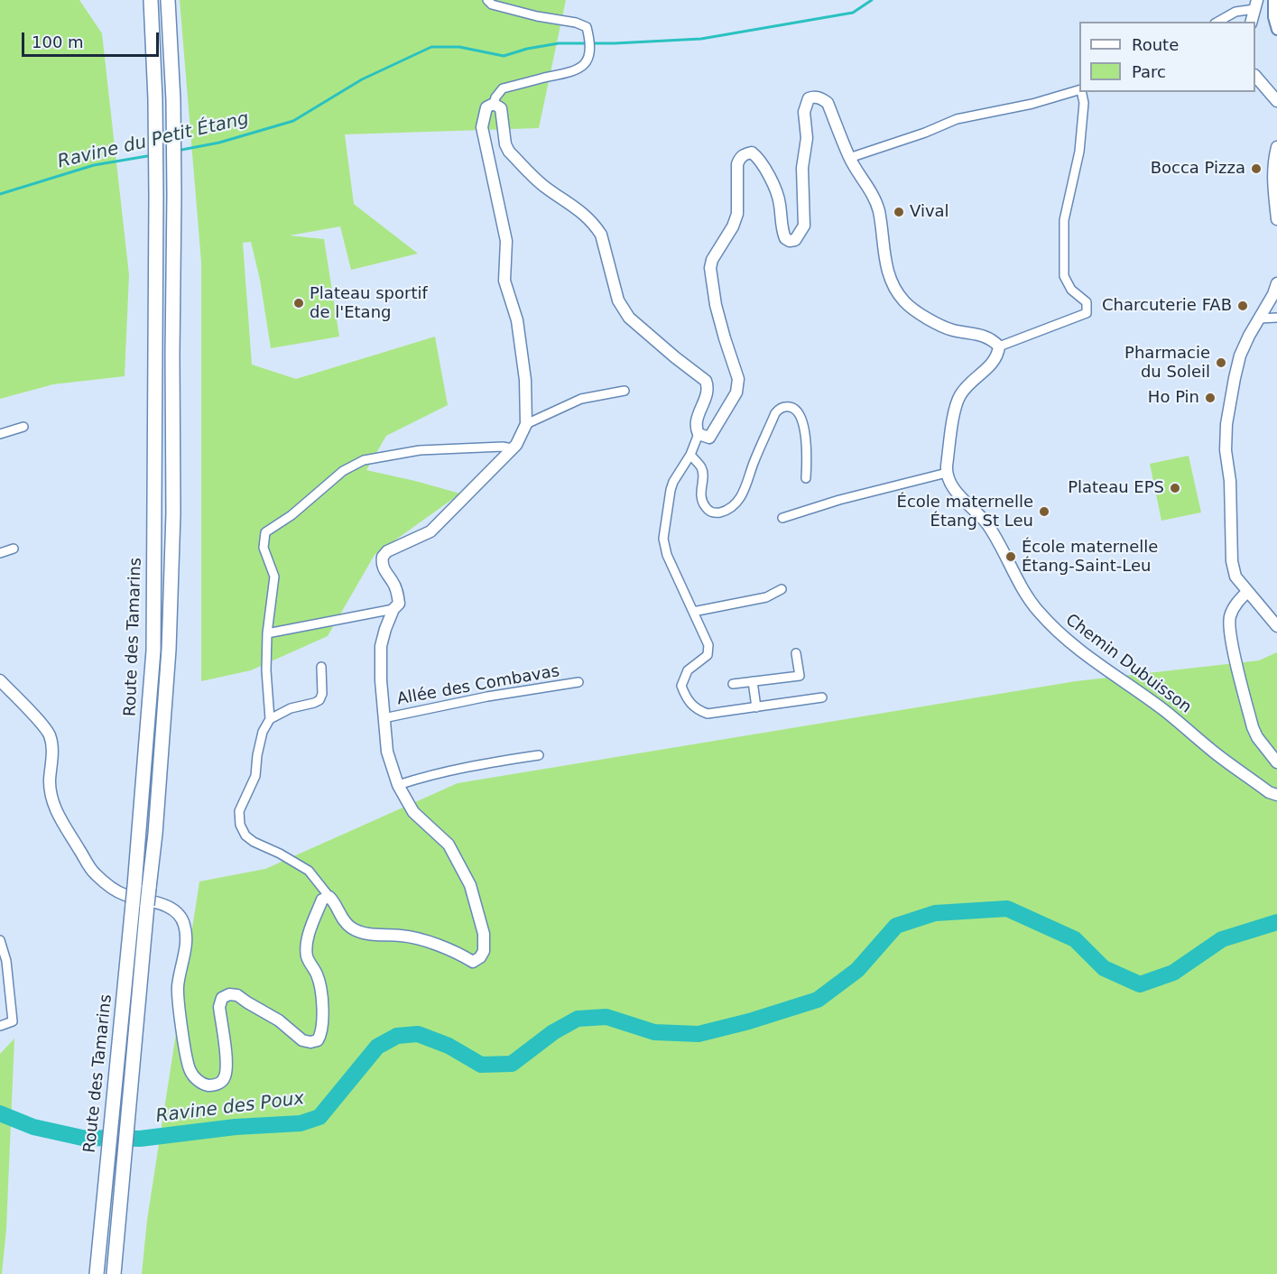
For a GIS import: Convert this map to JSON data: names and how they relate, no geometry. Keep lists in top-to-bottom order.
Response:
{
  "streets": {
    "highway": ["Route des Tamarins"],
    "main road": ["Chemin Dubuisson"],
    "street": ["Allée des Combavas"]
  },
  "water": ["Ravine du Petit Étang", "Ravine des Poux"],
  "places": [
    "Bocca Pizza",
    "Vival",
    "Plateau sportif de l'Etang",
    "Charcuterie FAB",
    "Pharmacie du Soleil",
    "Ho Pin",
    "Plateau EPS",
    "École maternelle Étang St Leu",
    "École maternelle Étang-Saint-Leu"
  ],
  "legend": ["Route", "Parc"],
  "scale_bar": "100 m"
}
